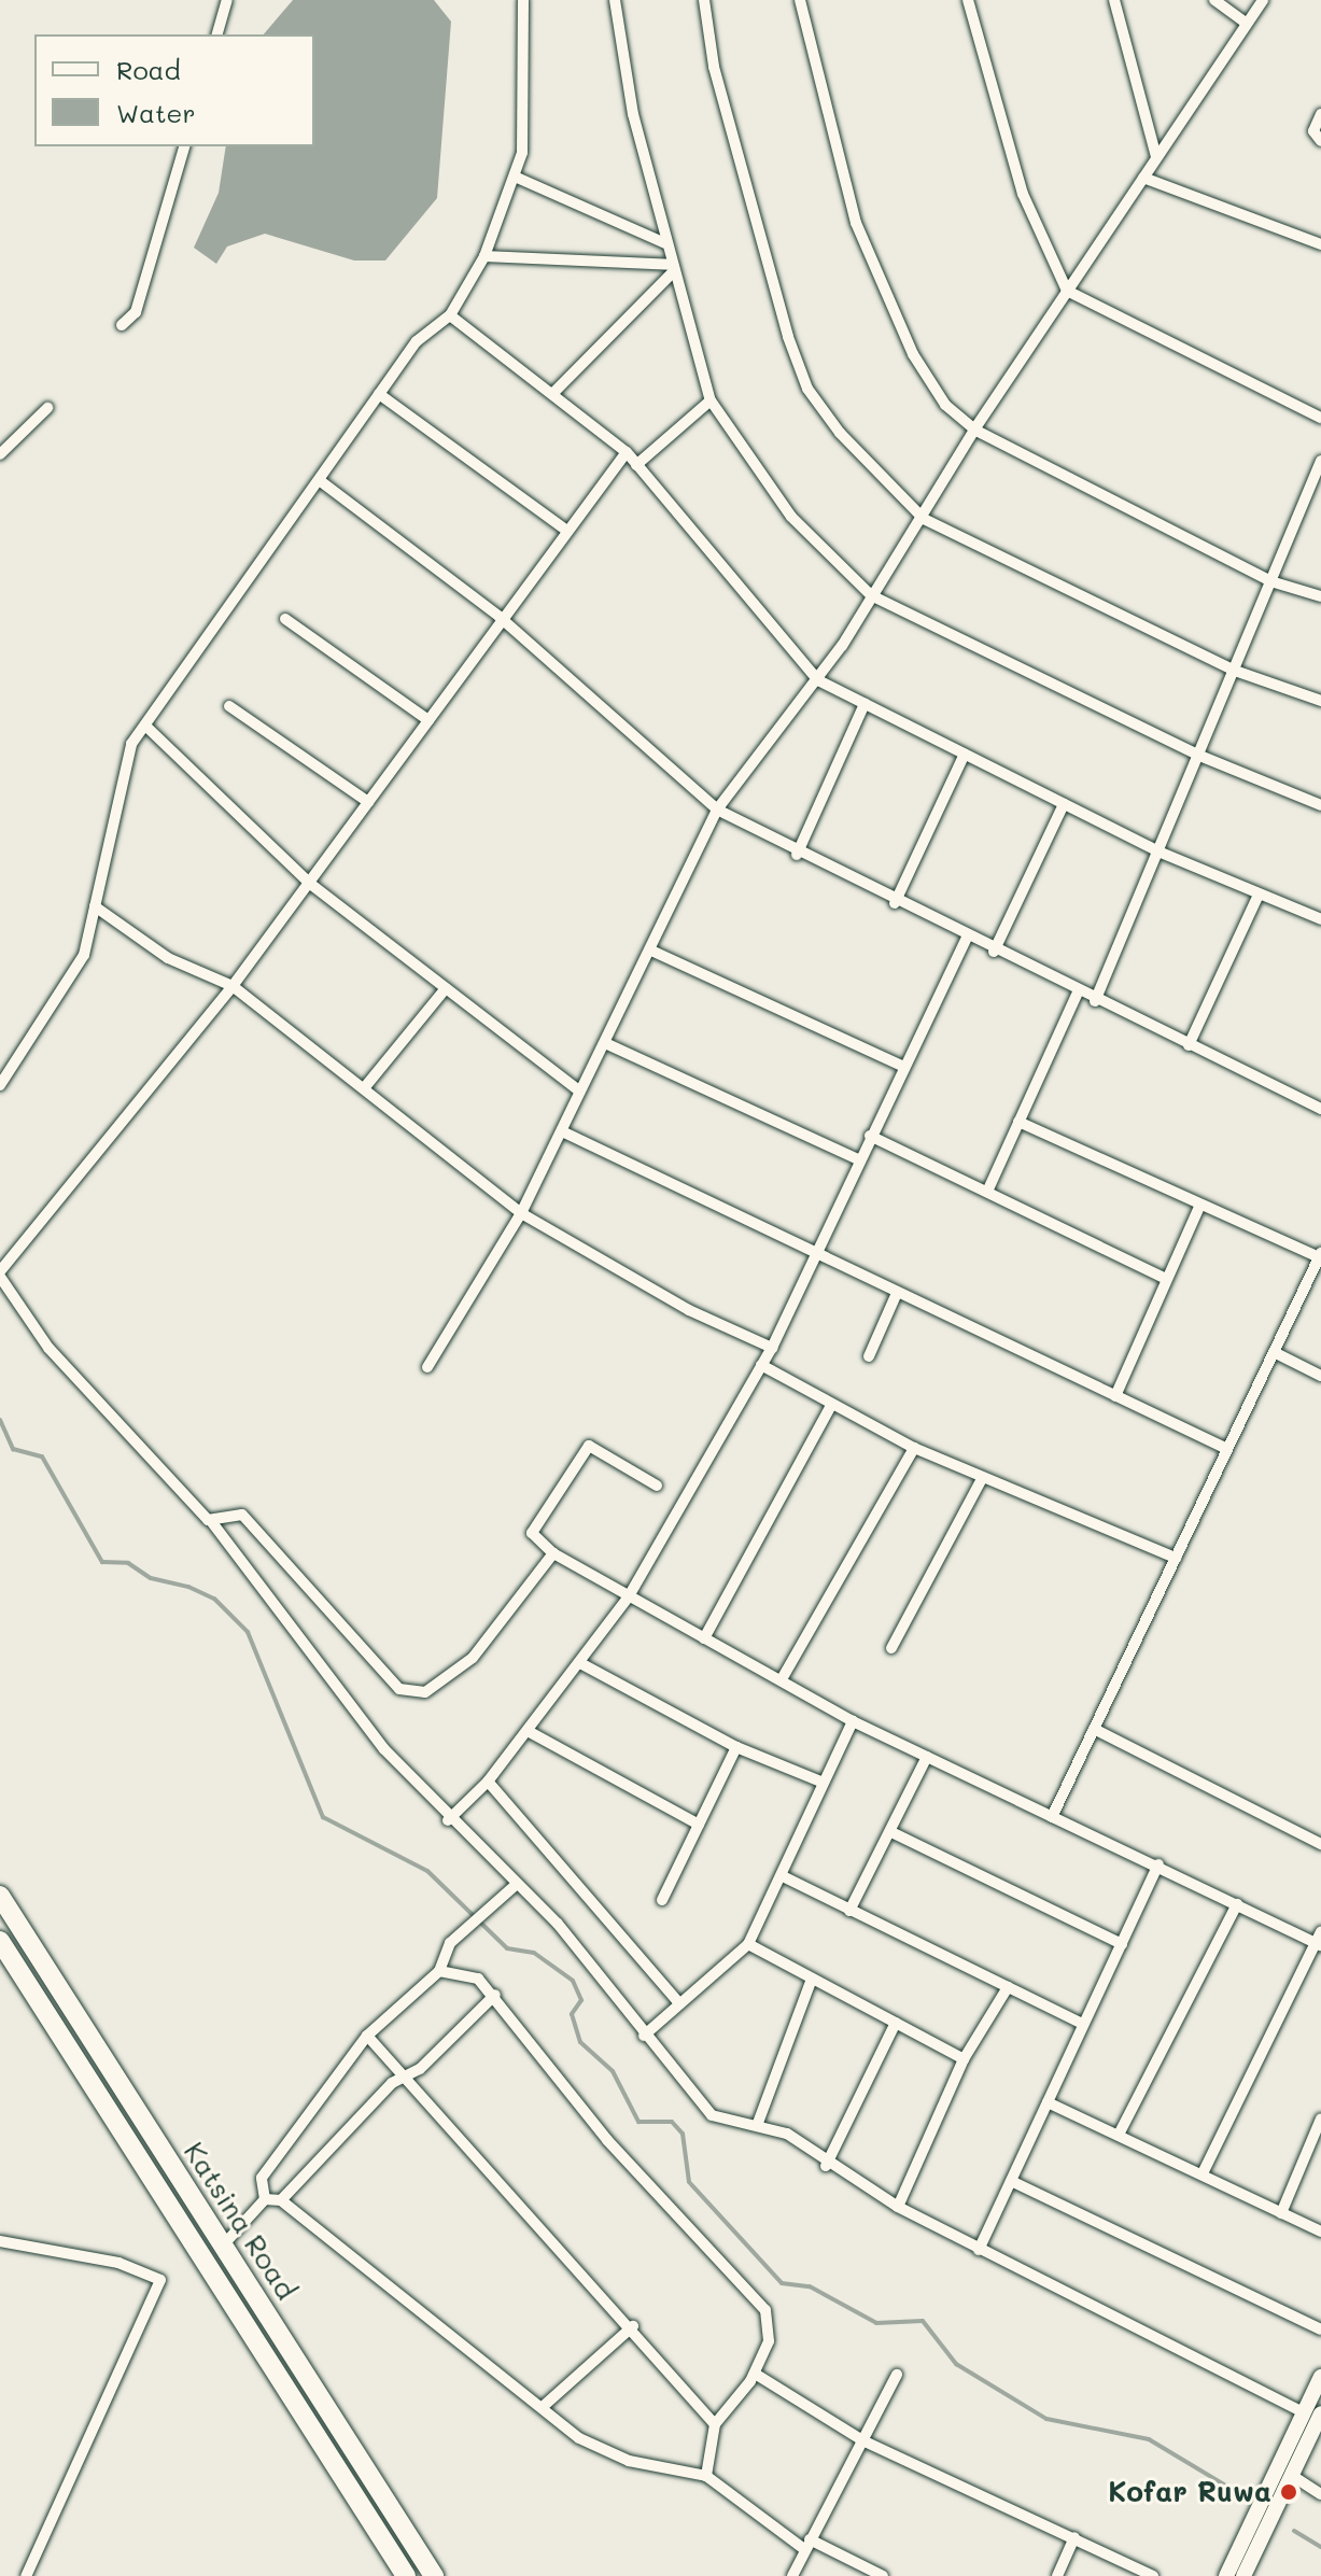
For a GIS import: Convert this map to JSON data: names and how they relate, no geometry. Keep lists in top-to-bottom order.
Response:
{
  "streets": {
    "highway": ["Katsina Road"]
  },
  "places": ["Kofar Ruwa"],
  "legend": ["Road", "Water"]
}
